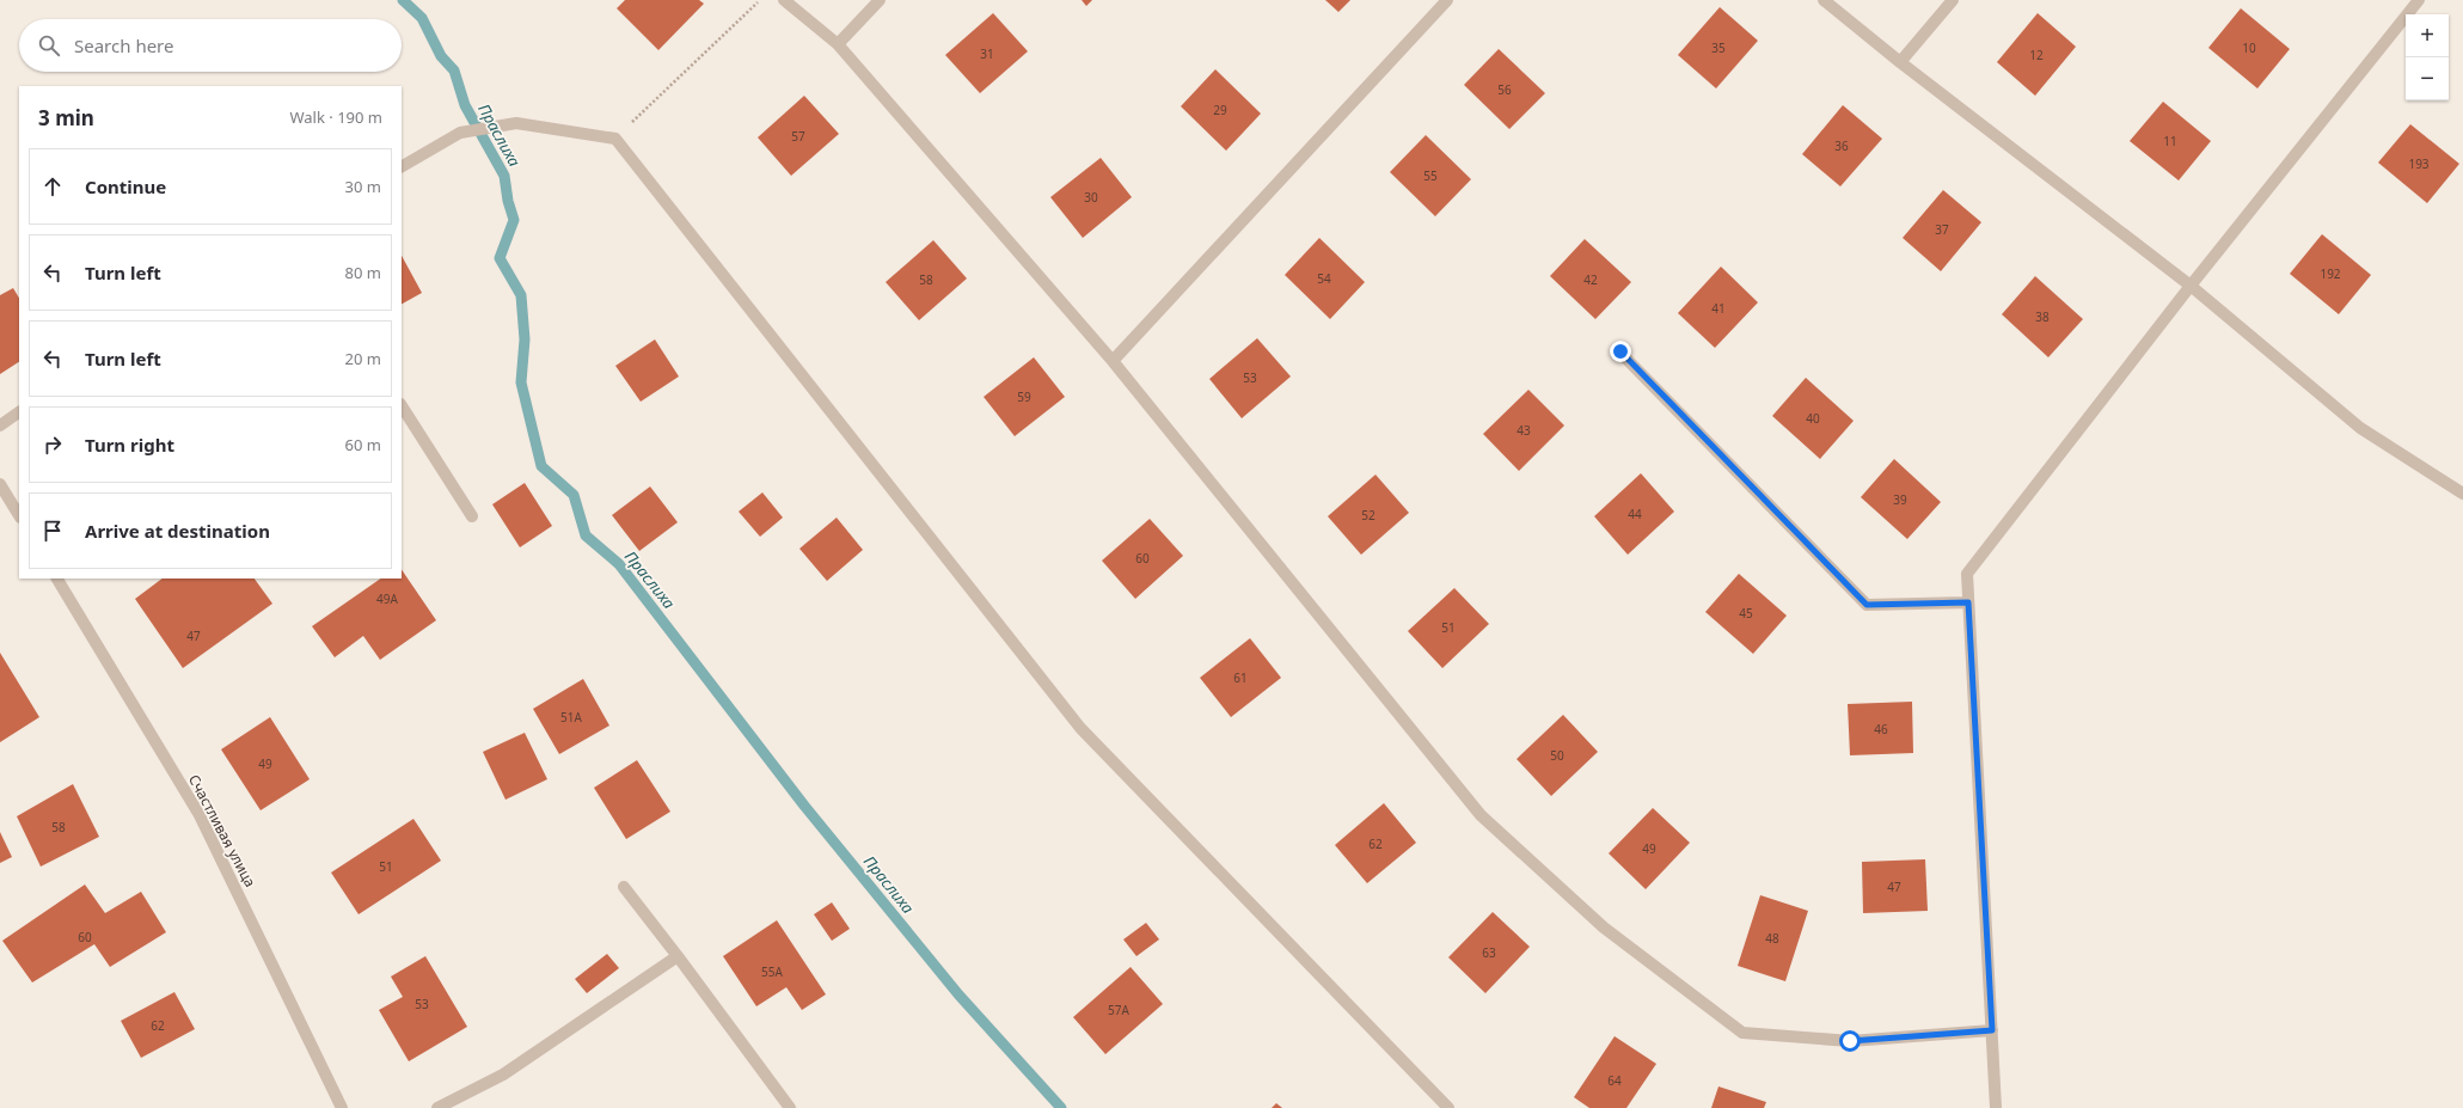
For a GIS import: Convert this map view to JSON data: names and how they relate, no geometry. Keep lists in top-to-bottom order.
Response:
{
  "streets": {
    "street": ["Счастливая улица"]
  },
  "water": ["Праслиха"],
  "house_numbers": [
    "35",
    "10",
    "31",
    "12",
    "56",
    "29",
    "57",
    "11",
    "36",
    "193",
    "55",
    "30",
    "37",
    "192",
    "54",
    "58",
    "42",
    "41",
    "38",
    "53",
    "59",
    "40",
    "43",
    "39",
    "44",
    "52",
    "60",
    "49А",
    "45",
    "51",
    "47",
    "61",
    "51А",
    "46",
    "50",
    "49",
    "58",
    "62",
    "49",
    "51",
    "47",
    "60",
    "48",
    "63",
    "55А",
    "53",
    "57А",
    "62",
    "64"
  ],
  "page": {
    "map_buttons": ["+", "−"],
    "search": "Search here",
    "heading": ["3 min", "Walk · 190 m"],
    "list": [
      ["Continue", "30 m"],
      ["Turn left", "80 m"],
      ["Turn left", "20 m"],
      ["Turn right", "60 m"],
      "Arrive at destination"
    ]
  }
}
